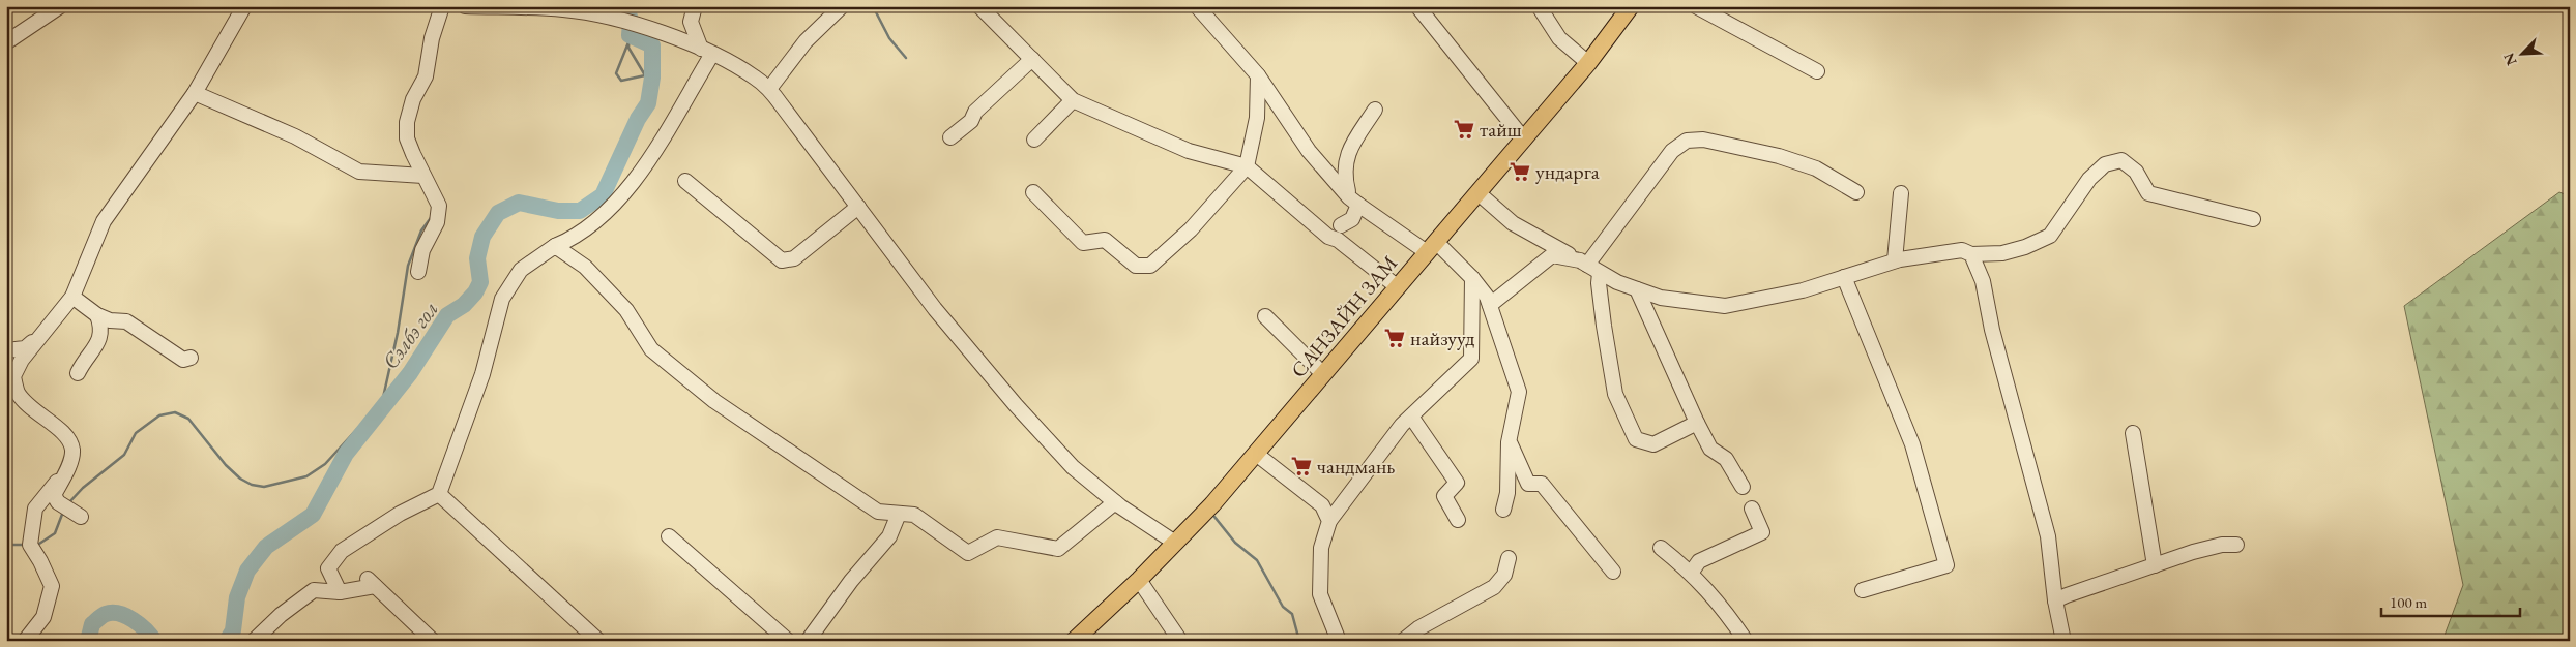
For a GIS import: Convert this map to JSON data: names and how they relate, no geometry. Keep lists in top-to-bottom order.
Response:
{
  "streets": {
    "main road": ["САНЗАЙН ЗАМ"]
  },
  "water": ["Сэлбэ гол"],
  "places": {
    "supermarket": [
      "тайш",
      "ундарга",
      "найзууд",
      "чандмань"
    ]
  },
  "scale_bar": "100 m",
  "north": "bottom left"
}
